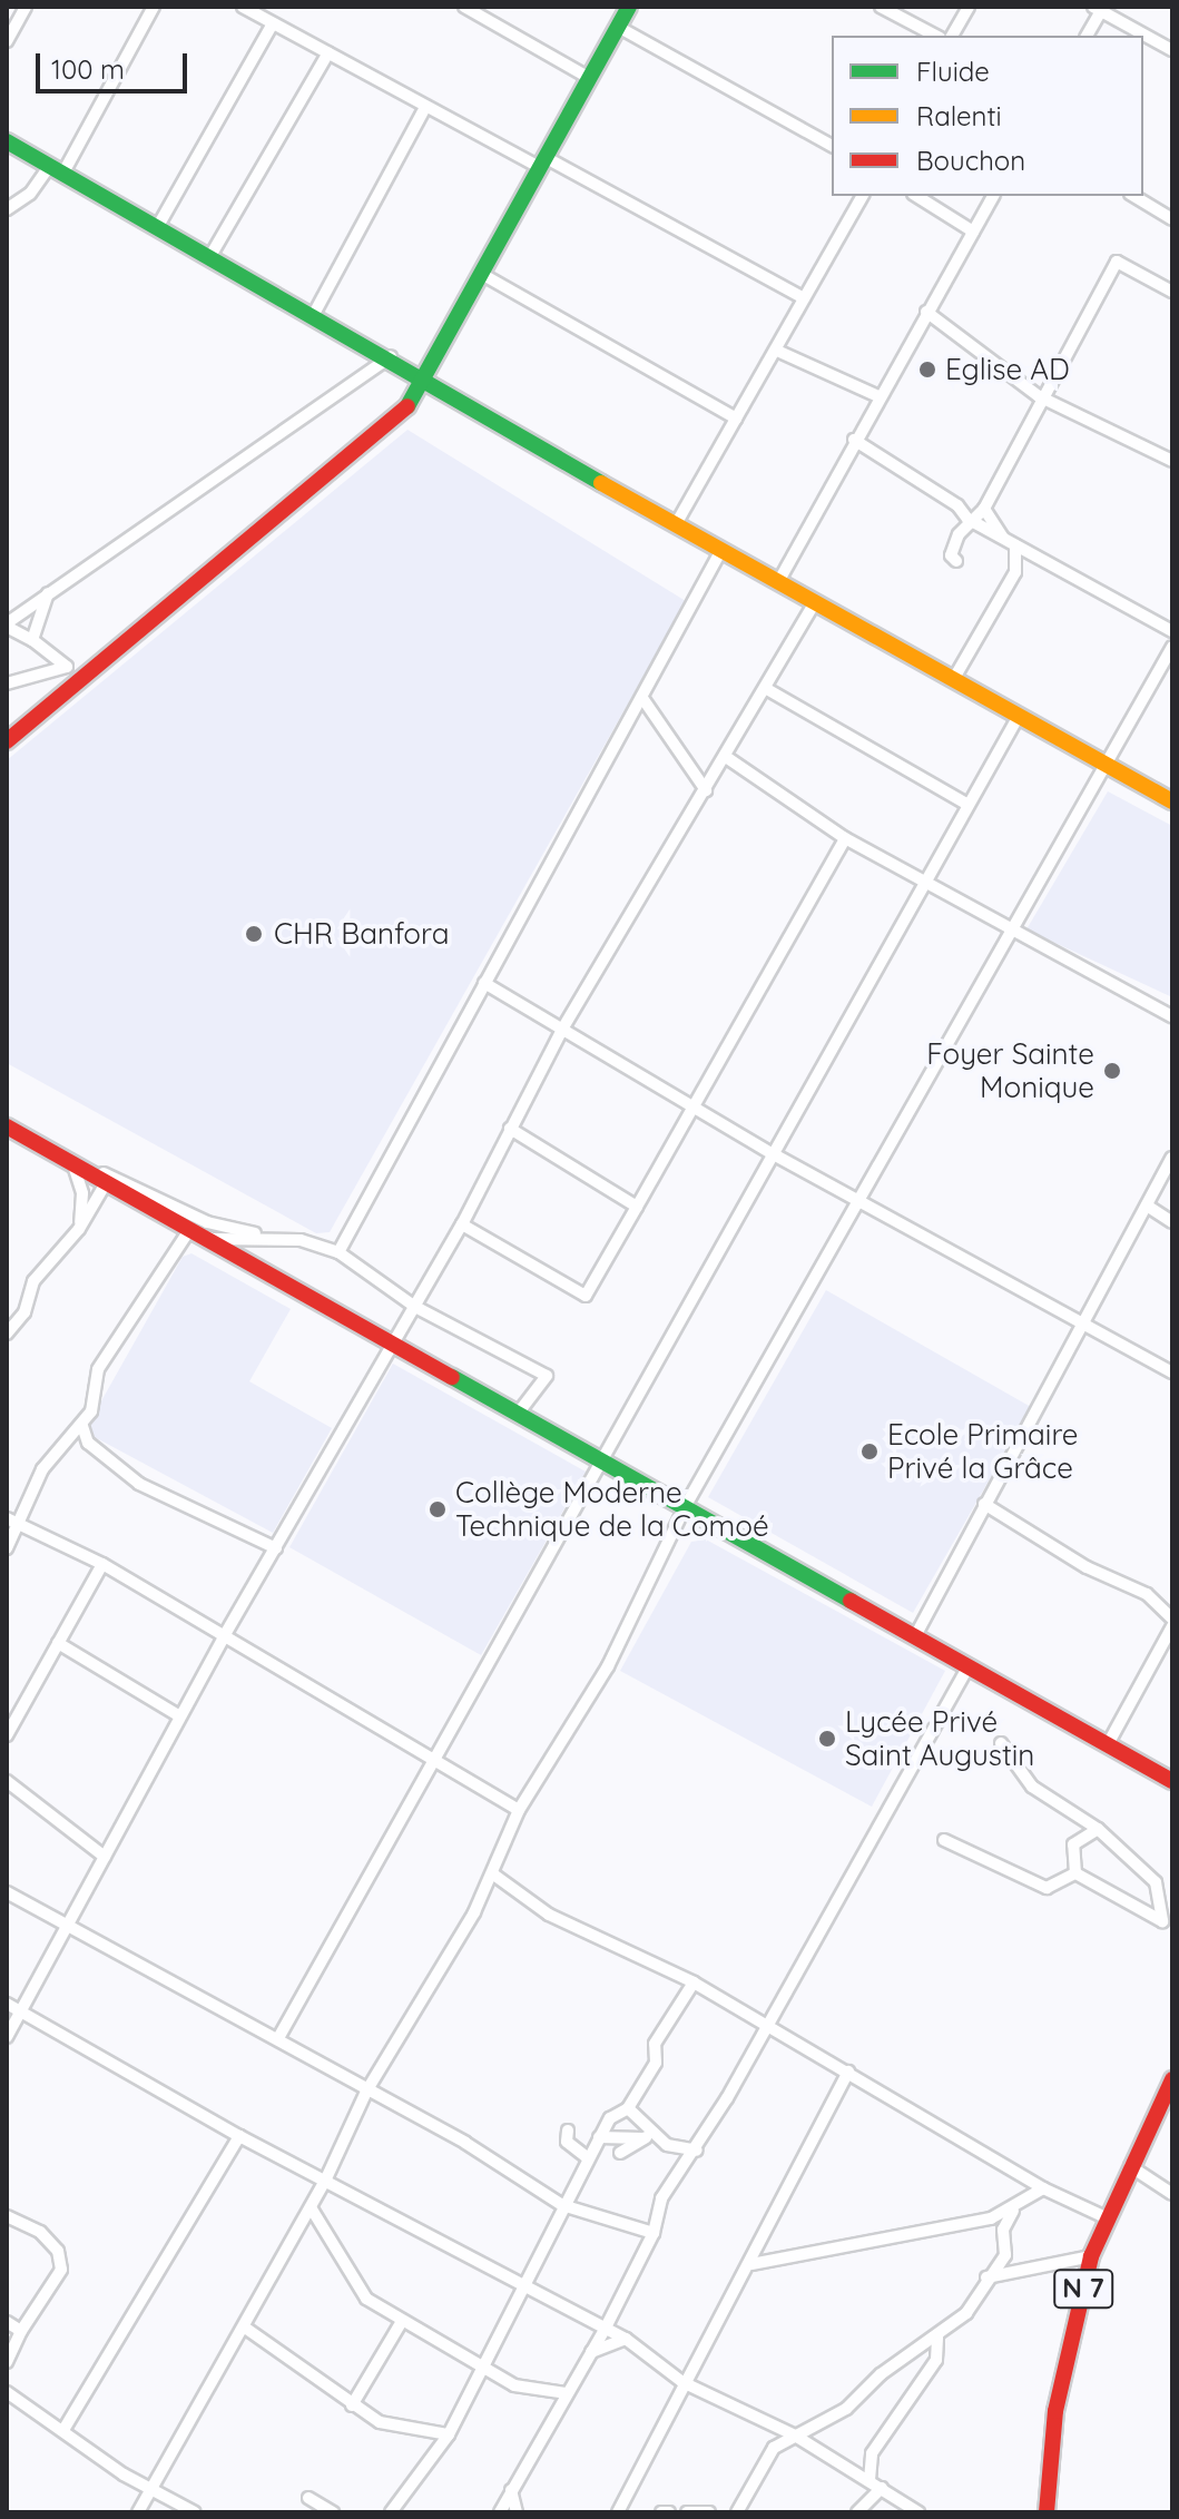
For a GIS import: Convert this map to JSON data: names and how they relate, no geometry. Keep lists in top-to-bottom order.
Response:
{
  "streets": {
    "main road": ["N 7"]
  },
  "places": [
    "Eglise AD",
    "CHR Banfora",
    "Foyer Sainte Monique",
    "Ecole Primaire Privé la Grâce",
    "Collège Moderne Technique de la Comoé",
    "Lycée Privé Saint Augustin"
  ],
  "legend": ["Fluide", "Ralenti", "Bouchon"],
  "scale_bar": "100 m"
}
